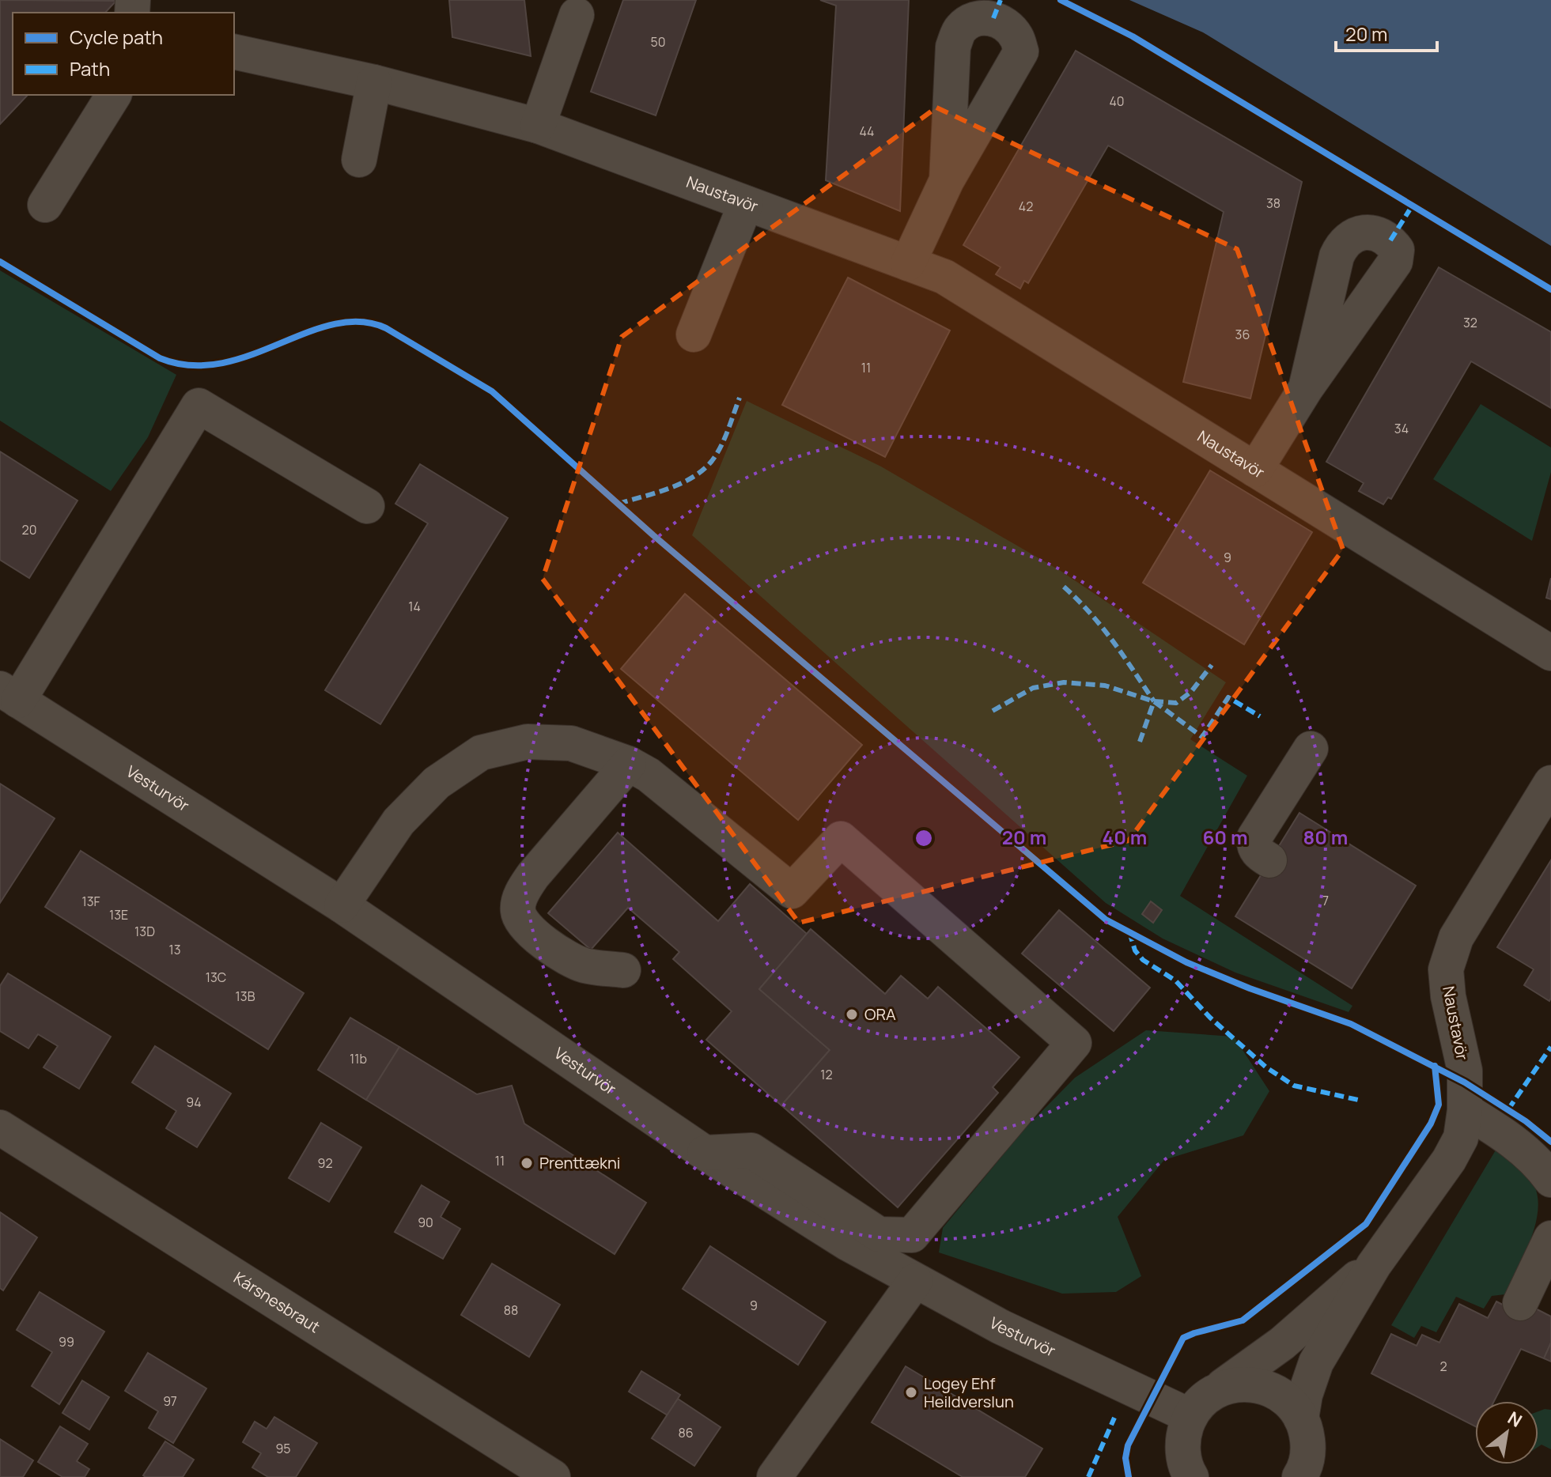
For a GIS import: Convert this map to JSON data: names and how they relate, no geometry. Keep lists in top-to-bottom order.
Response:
{
  "streets": {
    "street": ["Naustavör", "Vesturvör", "Kársnesbraut"]
  },
  "crossings": [
    ["Naustavör", "Vesturvör"]
  ],
  "places": ["ORA", "Prenttækni", "Logey Ehf Heildverslun"],
  "house_numbers": [
    "50",
    "40",
    "44",
    "38",
    "42",
    "32",
    "36",
    "11",
    "34",
    "20",
    "9",
    "14",
    "7",
    "13F",
    "13E",
    "13D",
    "13",
    "13C",
    "13B",
    "11b",
    "12",
    "94",
    "11",
    "92",
    "90",
    "9",
    "88",
    "99",
    "2",
    "97",
    "86",
    "95"
  ],
  "legend": ["Cycle path", "Path"],
  "scale_bar": "20 m",
  "north": "top right",
  "rings": [
    "20 m",
    "40 m",
    "60 m",
    "80 m"
  ]
}
